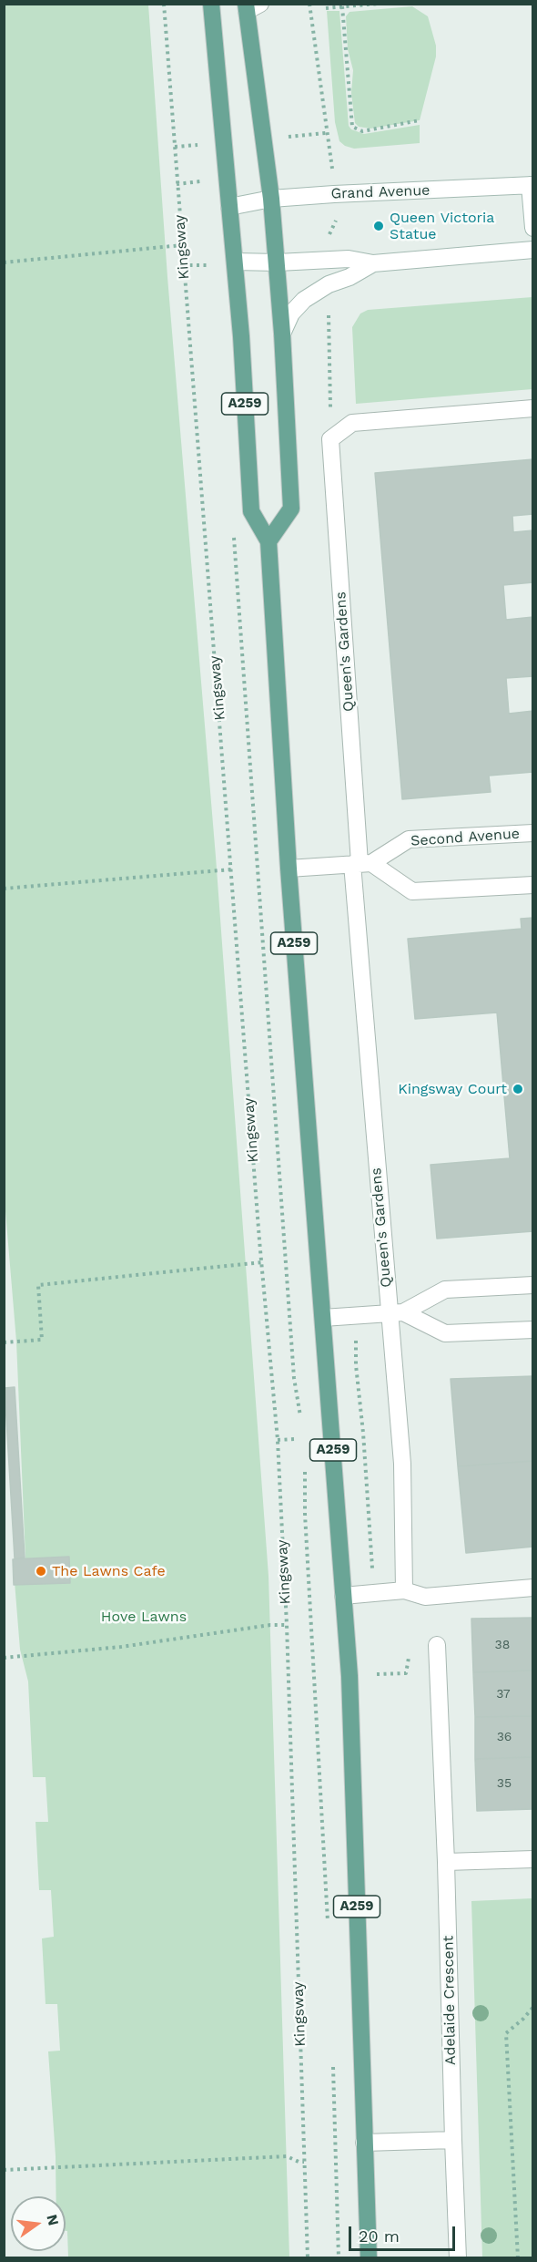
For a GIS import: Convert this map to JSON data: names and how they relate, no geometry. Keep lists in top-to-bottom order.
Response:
{
  "streets": {
    "main road": ["A259"],
    "street": [
      "Grand Avenue",
      "Queen's Gardens",
      "Second Avenue",
      "Adelaide Crescent"
    ],
    "path": ["Kingsway"]
  },
  "crossings": [
    ["Grand Avenue", "A259"],
    ["A259", "Second Avenue"],
    ["Queen's Gardens", "Second Avenue"]
  ],
  "parks": ["Hove Lawns"],
  "places": ["Queen Victoria Statue", "Kingsway Court", "The Lawns Cafe"],
  "house_numbers": [
    "38",
    "37",
    "36",
    "35"
  ],
  "scale_bar": "20 m",
  "north": "right"
}
